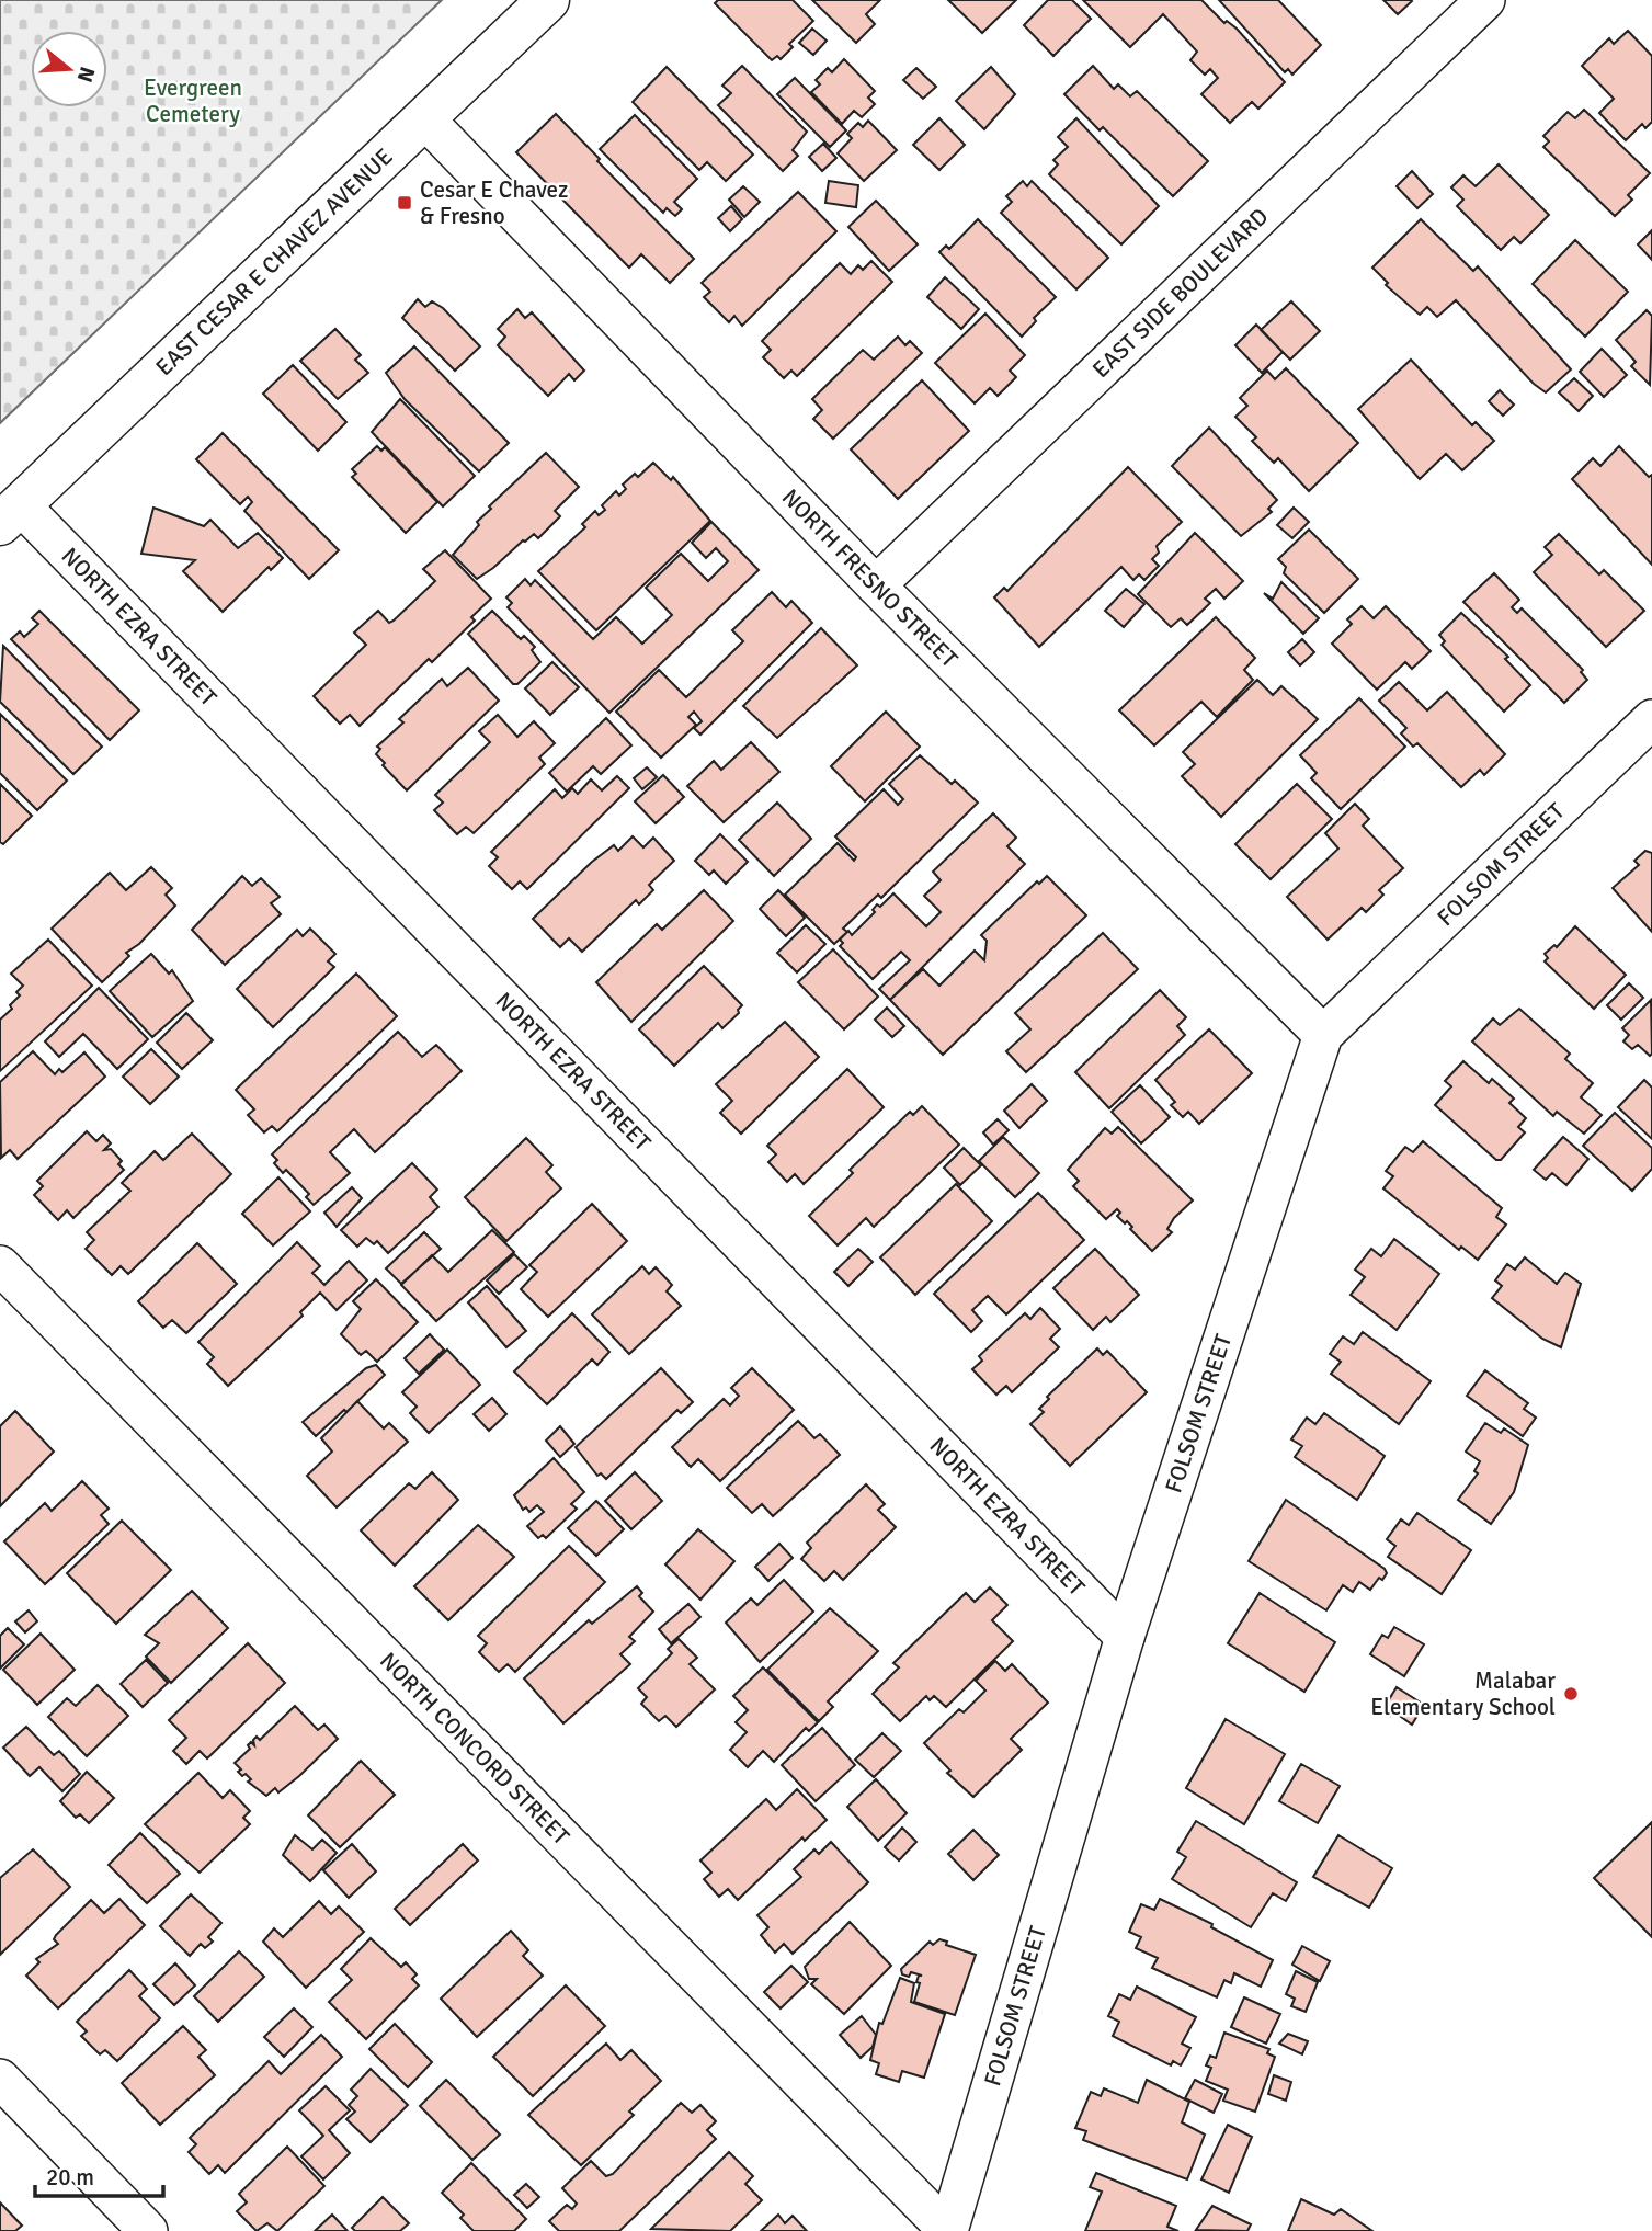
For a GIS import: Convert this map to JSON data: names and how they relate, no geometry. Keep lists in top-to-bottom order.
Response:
{
  "streets": {
    "main road": ["EAST CESAR E CHAVEZ AVENUE"],
    "street": [
      "EAST SIDE BOULEVARD",
      "NORTH FRESNO STREET",
      "NORTH EZRA STREET",
      "FOLSOM STREET",
      "NORTH CONCORD STREET"
    ]
  },
  "crossings": [
    ["EAST CESAR E CHAVEZ AVENUE", "NORTH FRESNO STREET"],
    ["EAST CESAR E CHAVEZ AVENUE", "NORTH EZRA STREET"],
    ["EAST SIDE BOULEVARD", "NORTH FRESNO STREET"],
    ["NORTH FRESNO STREET", "FOLSOM STREET"],
    ["NORTH EZRA STREET", "FOLSOM STREET"],
    ["FOLSOM STREET", "NORTH CONCORD STREET"]
  ],
  "parks": ["Evergreen Cemetery"],
  "places": {
    "transit": ["Cesar E Chavez & Fresno"],
    "other": ["Malabar Elementary School"]
  },
  "scale_bar": "20 m",
  "north": "right"
}
